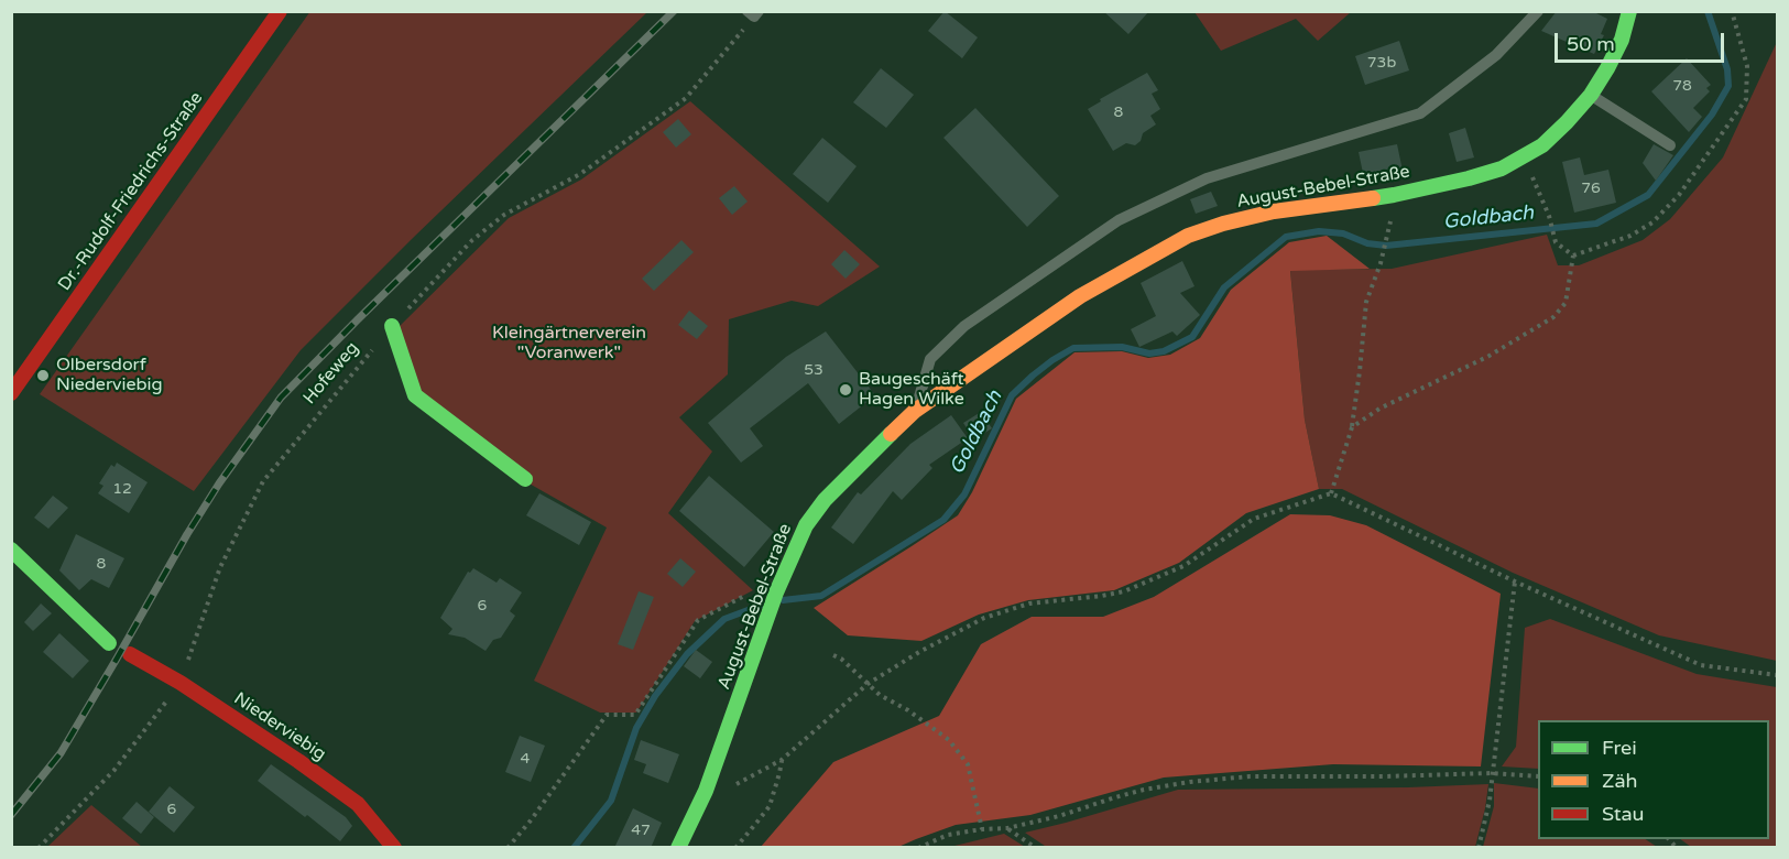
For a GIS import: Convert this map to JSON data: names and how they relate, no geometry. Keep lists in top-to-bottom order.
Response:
{
  "streets": {
    "street": ["August-Bebel-Straße", "Dr.-Rudolf-Friedrichs-Straße", "Niederviebig"],
    "path": ["Hofeweg"]
  },
  "crossings": [
    ["Hofeweg", "Niederviebig"]
  ],
  "water": ["Goldbach"],
  "parks": ["Kleingärtnerverein \"Voranwerk\""],
  "places": ["Olbersdorf Niederviebig", "Baugeschäft Hagen Wilke"],
  "house_numbers": [
    "73b",
    "78",
    "8",
    "76",
    "53",
    "12",
    "8",
    "6",
    "4",
    "6",
    "47"
  ],
  "legend": ["Frei", "Zäh", "Stau"],
  "scale_bar": "50 m"
}
